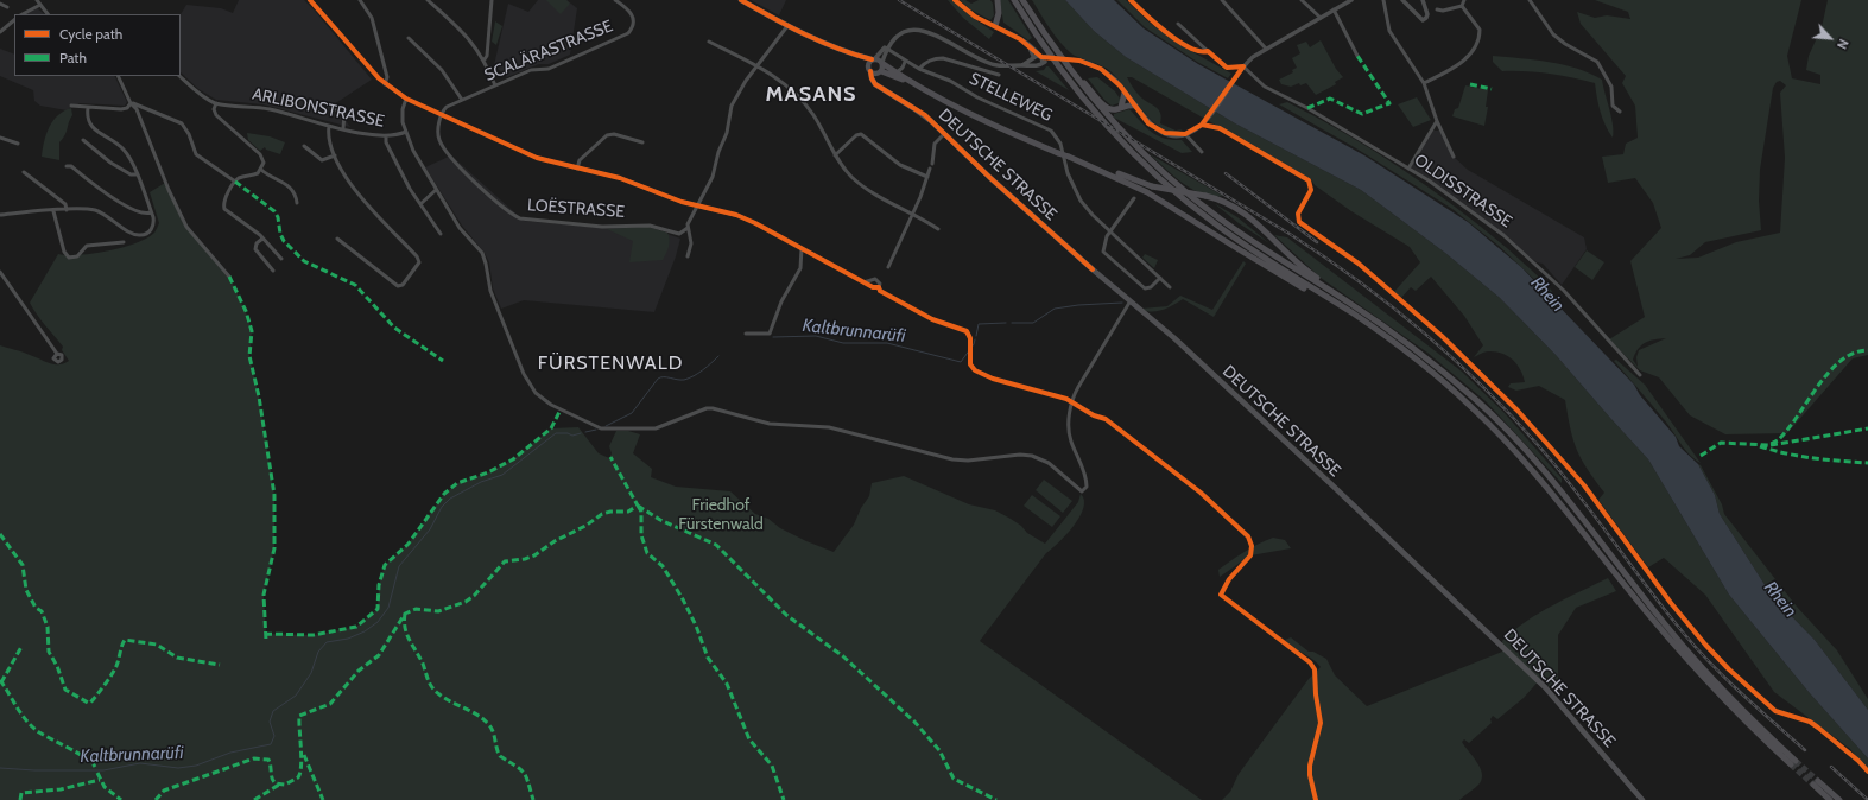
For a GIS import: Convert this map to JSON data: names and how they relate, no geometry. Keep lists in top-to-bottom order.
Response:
{
  "streets": {
    "main road": ["DEUTSCHE STRASSE"],
    "street": [
      "SCALÄRASTRASSE",
      "STELLEWEG",
      "ARLIBONSTRASSE",
      "OLDISSTRASSE",
      "LOËSTRASSE"
    ]
  },
  "crossings": [
    ["SCALÄRASTRASSE", "LOËSTRASSE"]
  ],
  "districts": ["MASANS", "FÜRSTENWALD"],
  "water": ["Rhein", "Kaltbrunnarüfi"],
  "parks": ["Friedhof Fürstenwald"],
  "legend": ["Cycle path", "Path"],
  "north": "bottom right"
}
